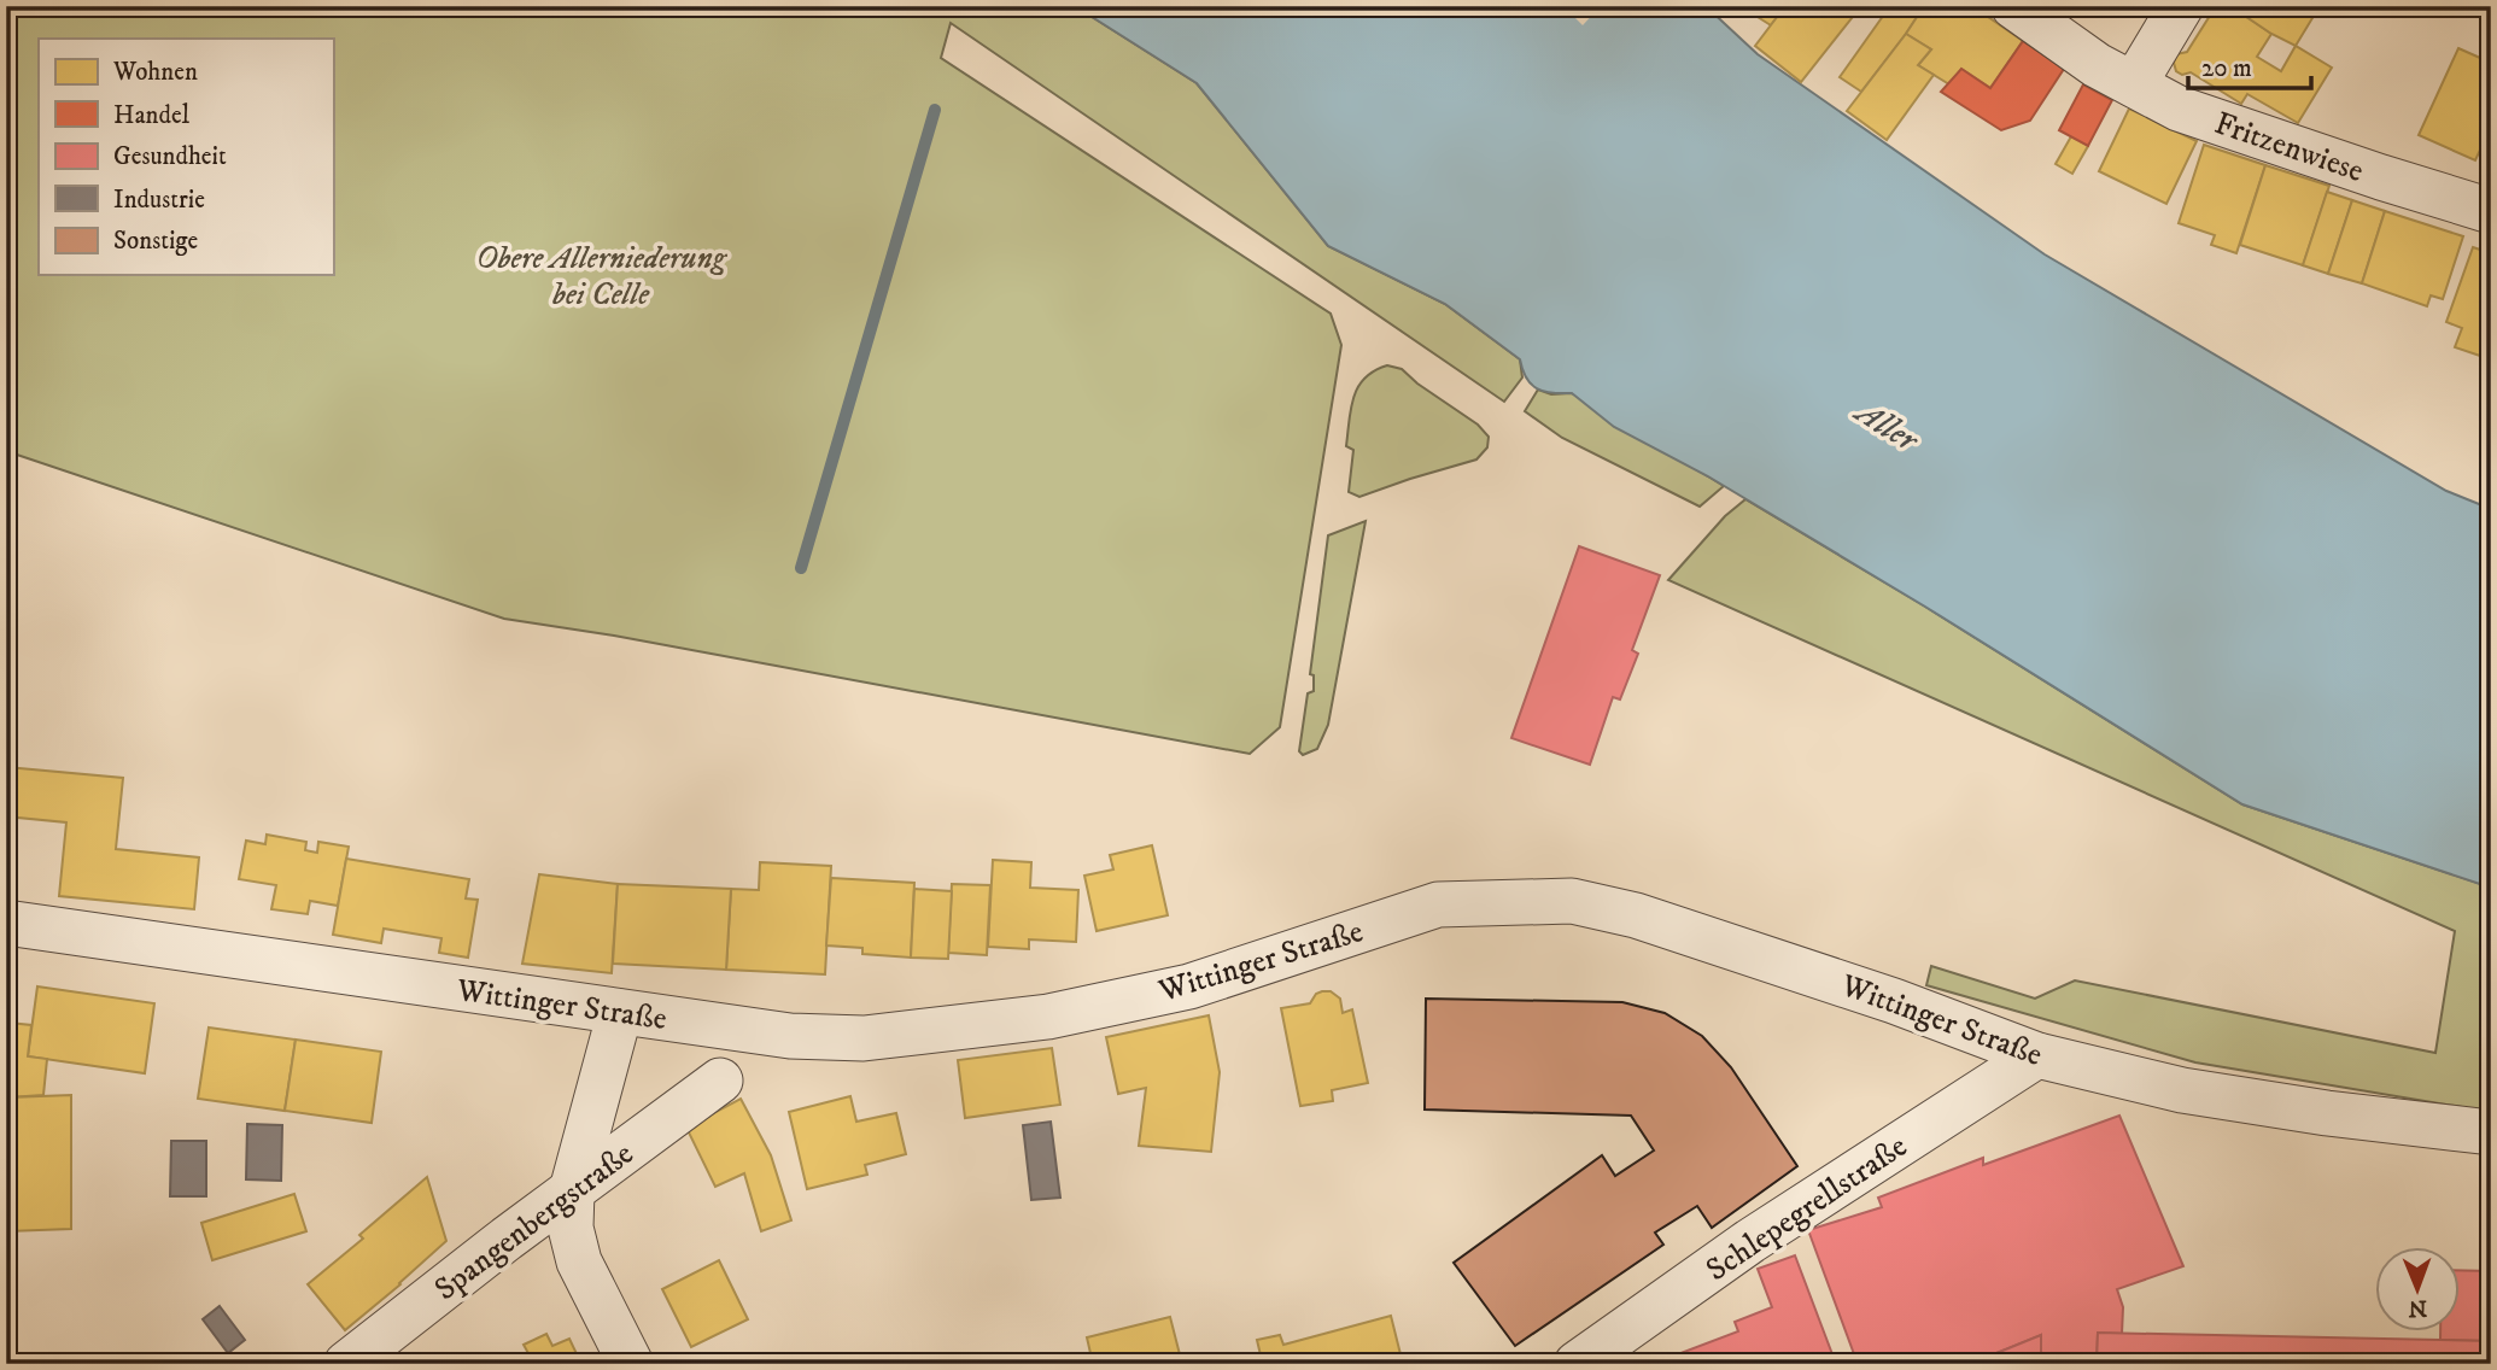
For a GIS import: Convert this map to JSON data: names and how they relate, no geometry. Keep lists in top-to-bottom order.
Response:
{
  "streets": {
    "street": [
      "Fritzenwiese",
      "Wittinger Straße",
      "Schlepegrellstraße",
      "Spangenbergstraße"
    ]
  },
  "crossings": [
    ["Wittinger Straße", "Schlepegrellstraße"]
  ],
  "water": ["Aller"],
  "parks": ["Obere Allerniederung bei Celle"],
  "legend": [
    "Wohnen",
    "Handel",
    "Gesundheit",
    "Industrie",
    "Sonstige"
  ],
  "scale_bar": "20 m",
  "north": "bottom"
}
